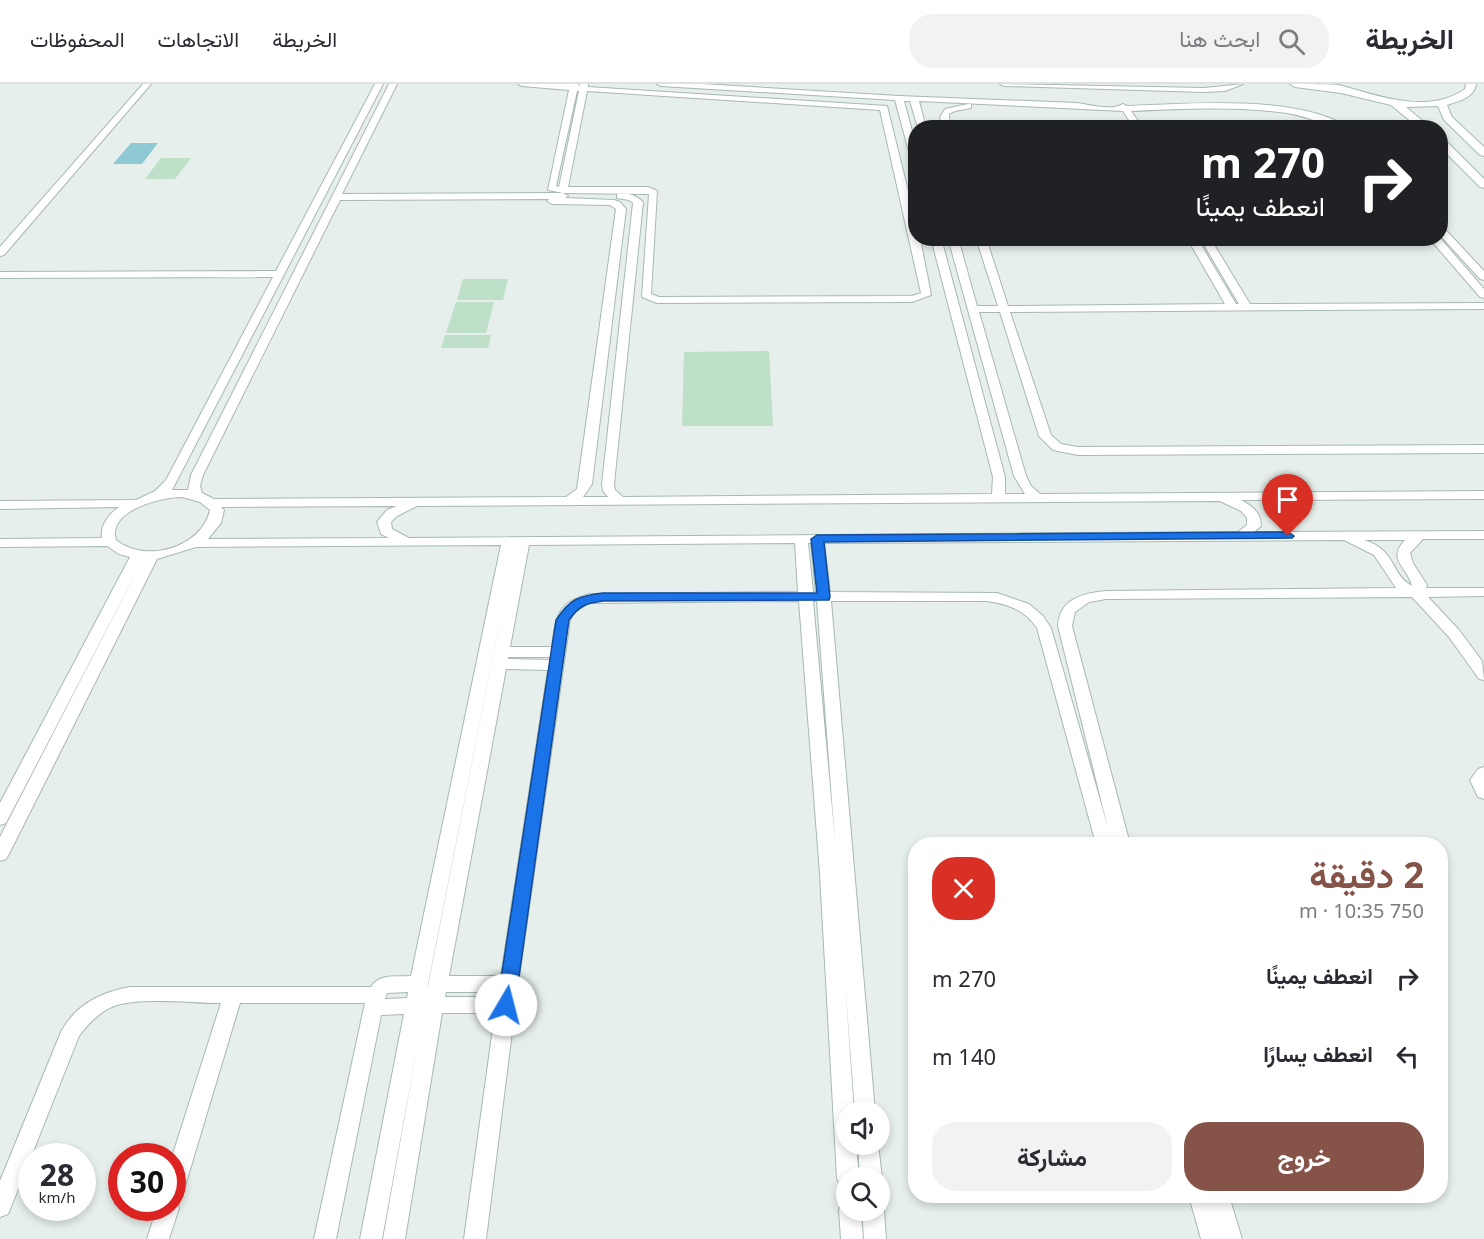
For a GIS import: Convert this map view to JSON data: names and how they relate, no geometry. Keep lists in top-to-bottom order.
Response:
{
  "page": {
    "header": "الخريطة",
    "search": "ابحث هنا",
    "nav": ["الخريطة", "الاتجاهات", "المحفوظات"],
    "turn": ["270 m", "انعطف يمينًا"],
    "heading": ["2 دقيقة", "750 m · 10:35"],
    "list": [
      {
        "name": "انعطف يمينًا",
        "value": "270 m"
      },
      {
        "name": "انعطف يسارًا",
        "value": "140 m"
      }
    ],
    "buttons": ["خروج", "مشاركة"],
    "speed": "28 km/h",
    "limit": "30"
  }
}
